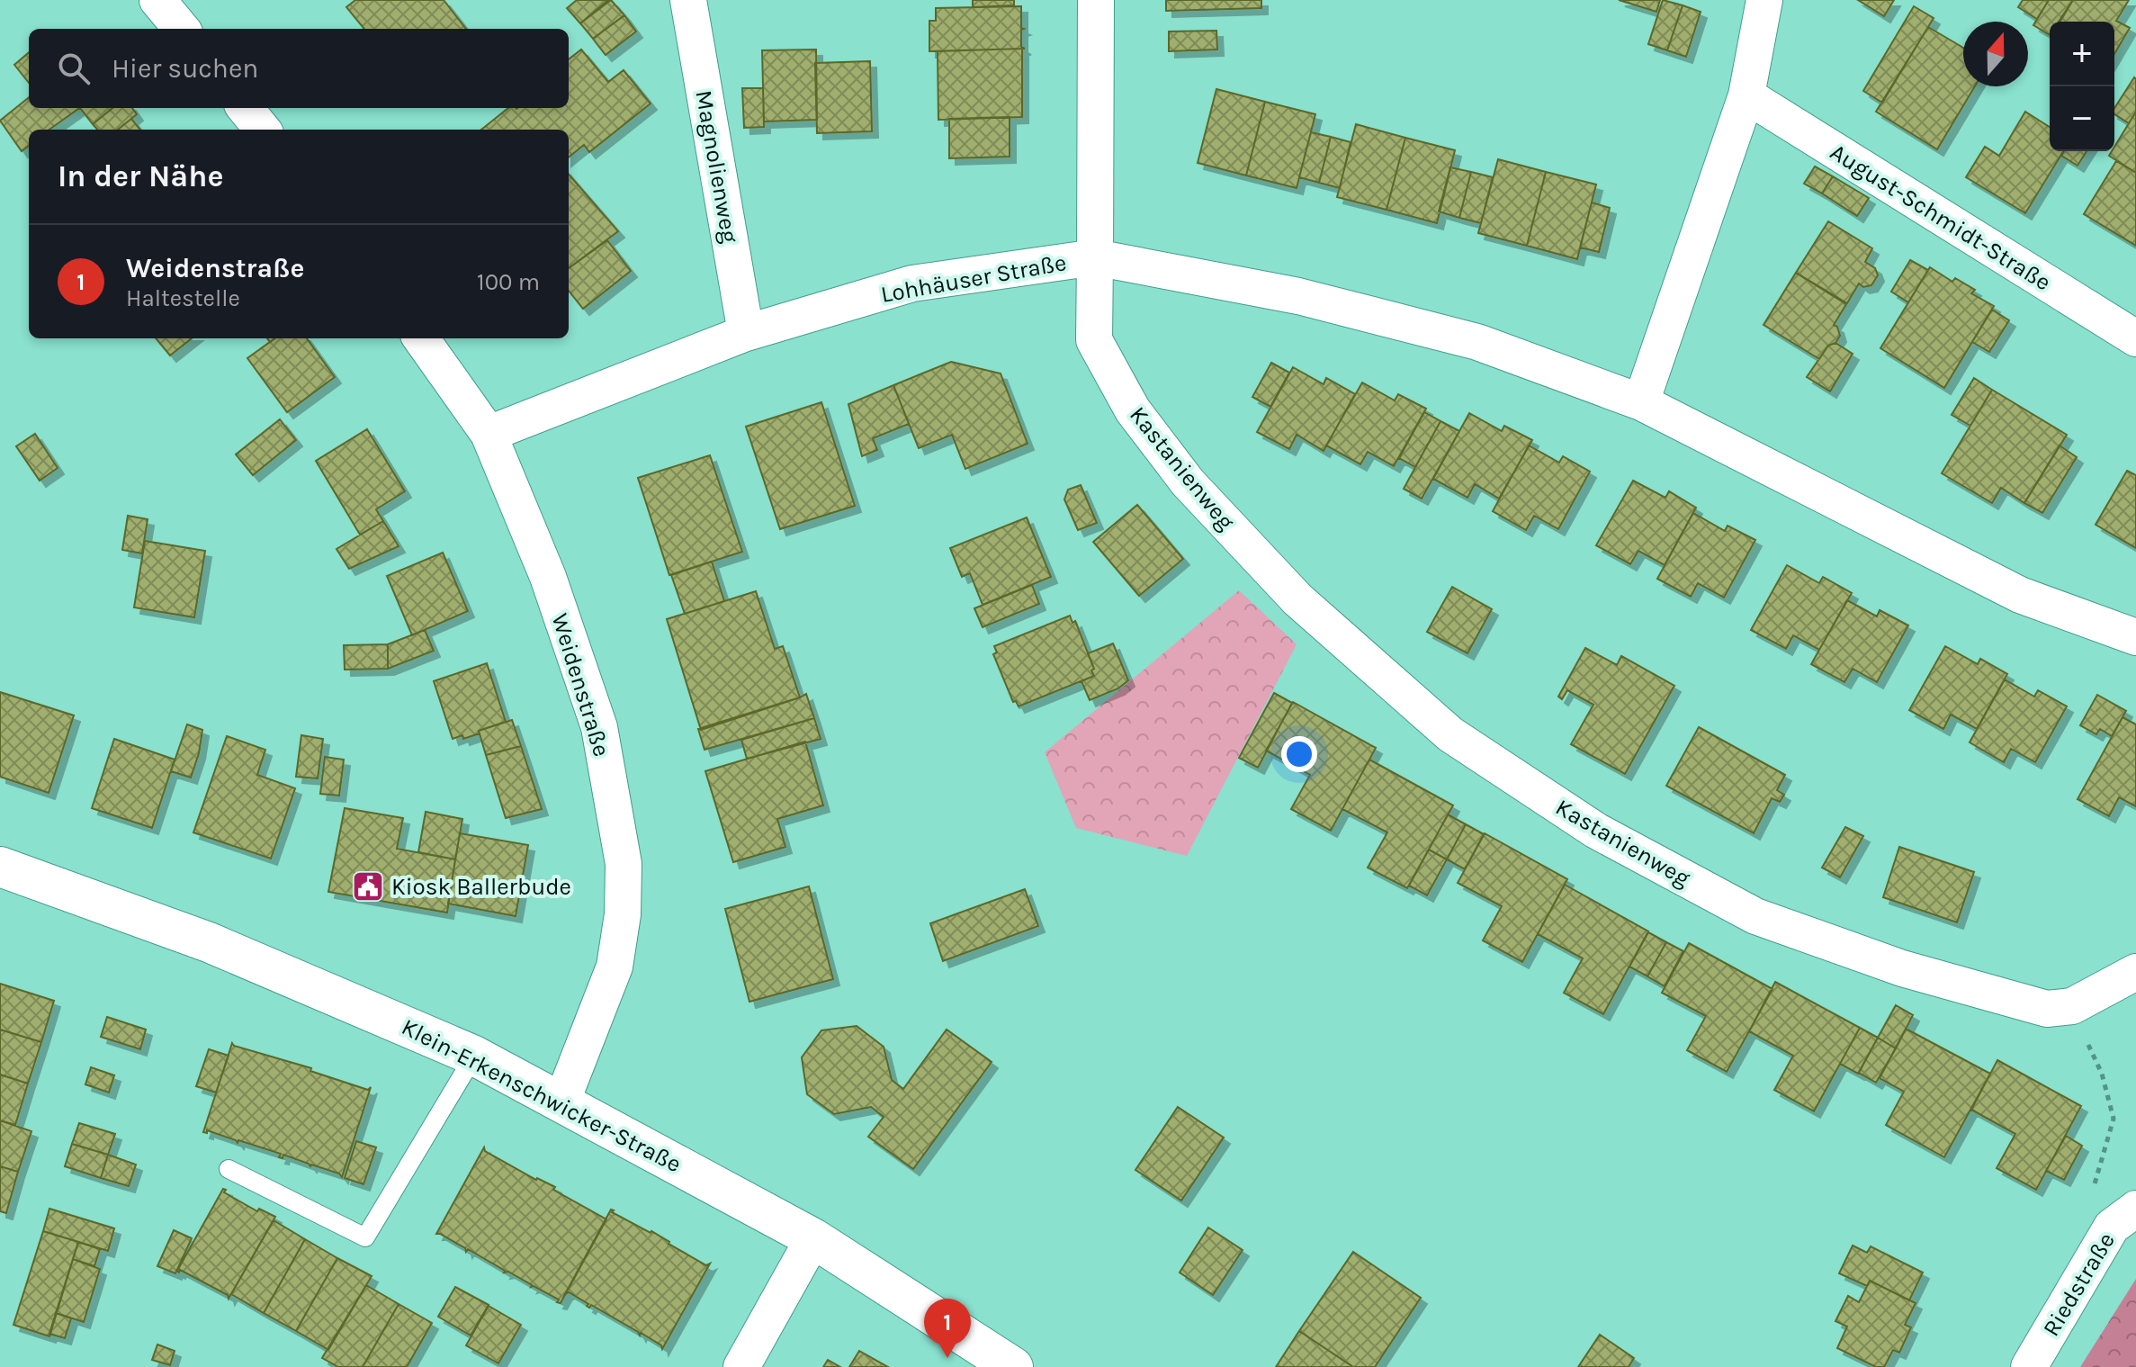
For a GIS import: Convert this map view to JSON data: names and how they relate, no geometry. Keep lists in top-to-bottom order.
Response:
{
  "streets": {
    "street": [
      "Magnolienweg",
      "August-Schmidt-Straße",
      "Lohhäuser Straße",
      "Kastanienweg",
      "Weidenstraße",
      "Klein-Erkenschwicker-Straße",
      "Riedstraße"
    ]
  },
  "crossings": [
    ["Magnolienweg", "Lohhäuser Straße"],
    ["Lohhäuser Straße", "Kastanienweg"],
    ["Lohhäuser Straße", "Weidenstraße"],
    ["Weidenstraße", "Klein-Erkenschwicker-Straße"]
  ],
  "places": {
    "public building": ["Kiosk Ballerbude"]
  },
  "north": "top",
  "page": {
    "map_buttons": ["+", "−"],
    "search": "Hier suchen",
    "heading": "In der Nähe",
    "list": [
      {
        "mark": "1",
        "name": "Weidenstraße",
        "note": "Haltestelle",
        "value": "100 m"
      }
    ],
    "pins": "1"
  }
}
